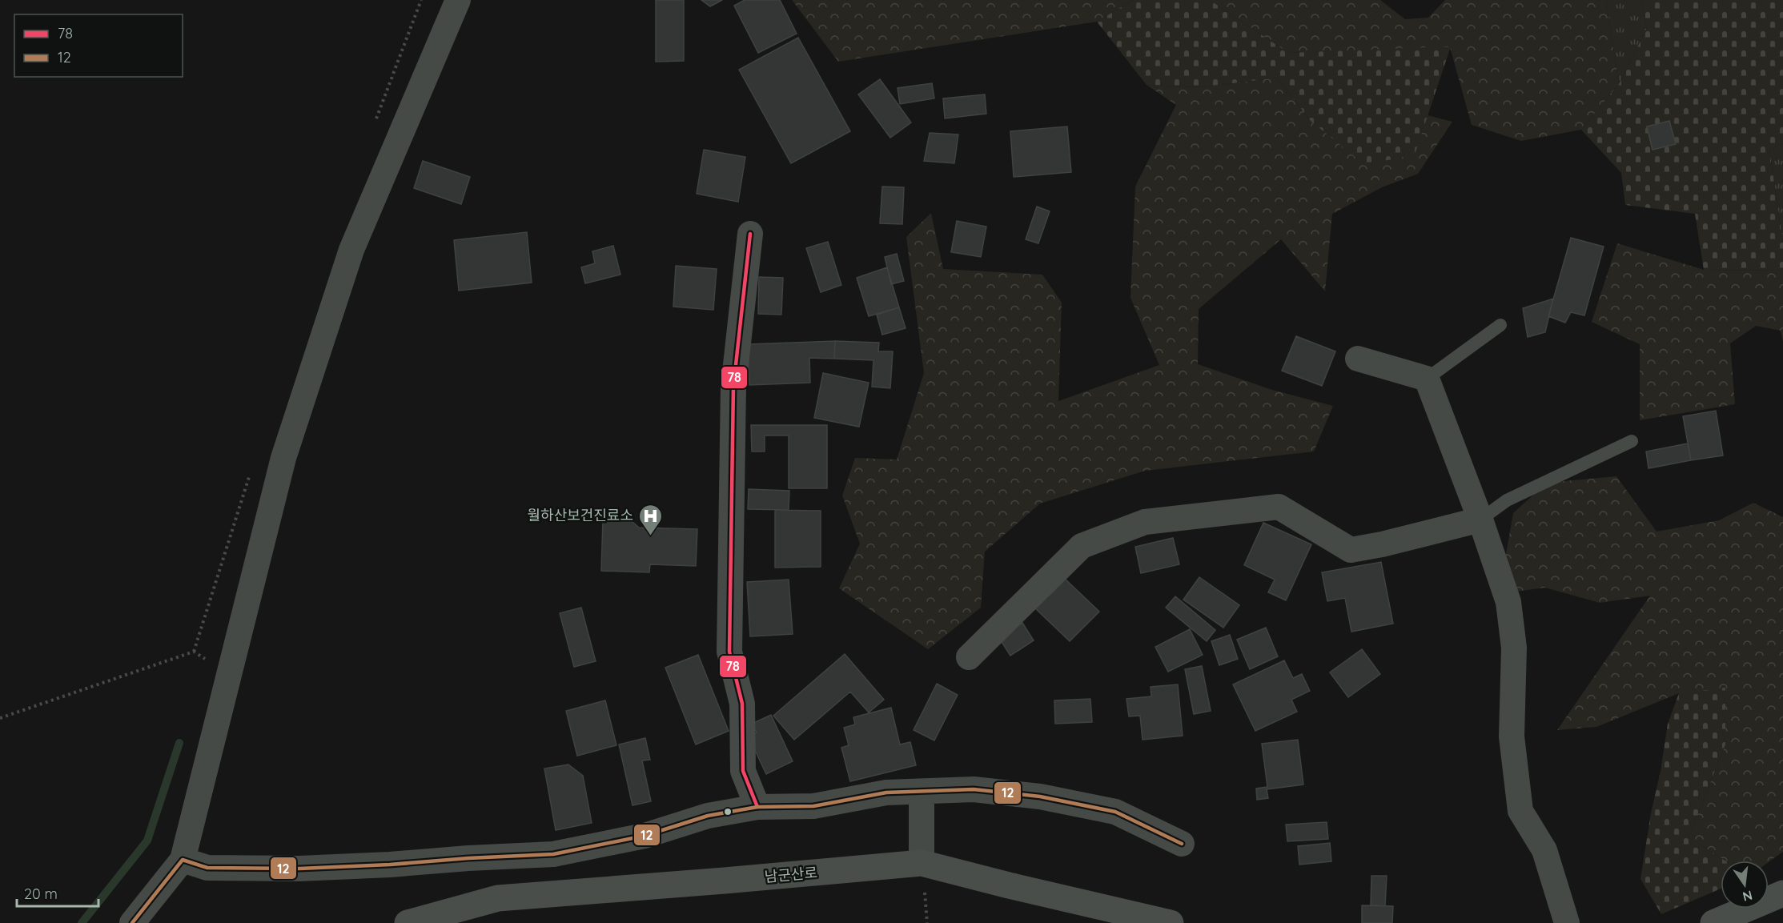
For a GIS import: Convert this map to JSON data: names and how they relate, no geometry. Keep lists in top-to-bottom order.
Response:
{
  "streets": {
    "main road": ["남군산로"]
  },
  "places": {
    "hospital": ["월하산보건진료소"]
  },
  "lines": ["transit line 78", "transit line 12"],
  "legend": ["78", "12"],
  "scale_bar": "20 m",
  "north": "bottom"
}
